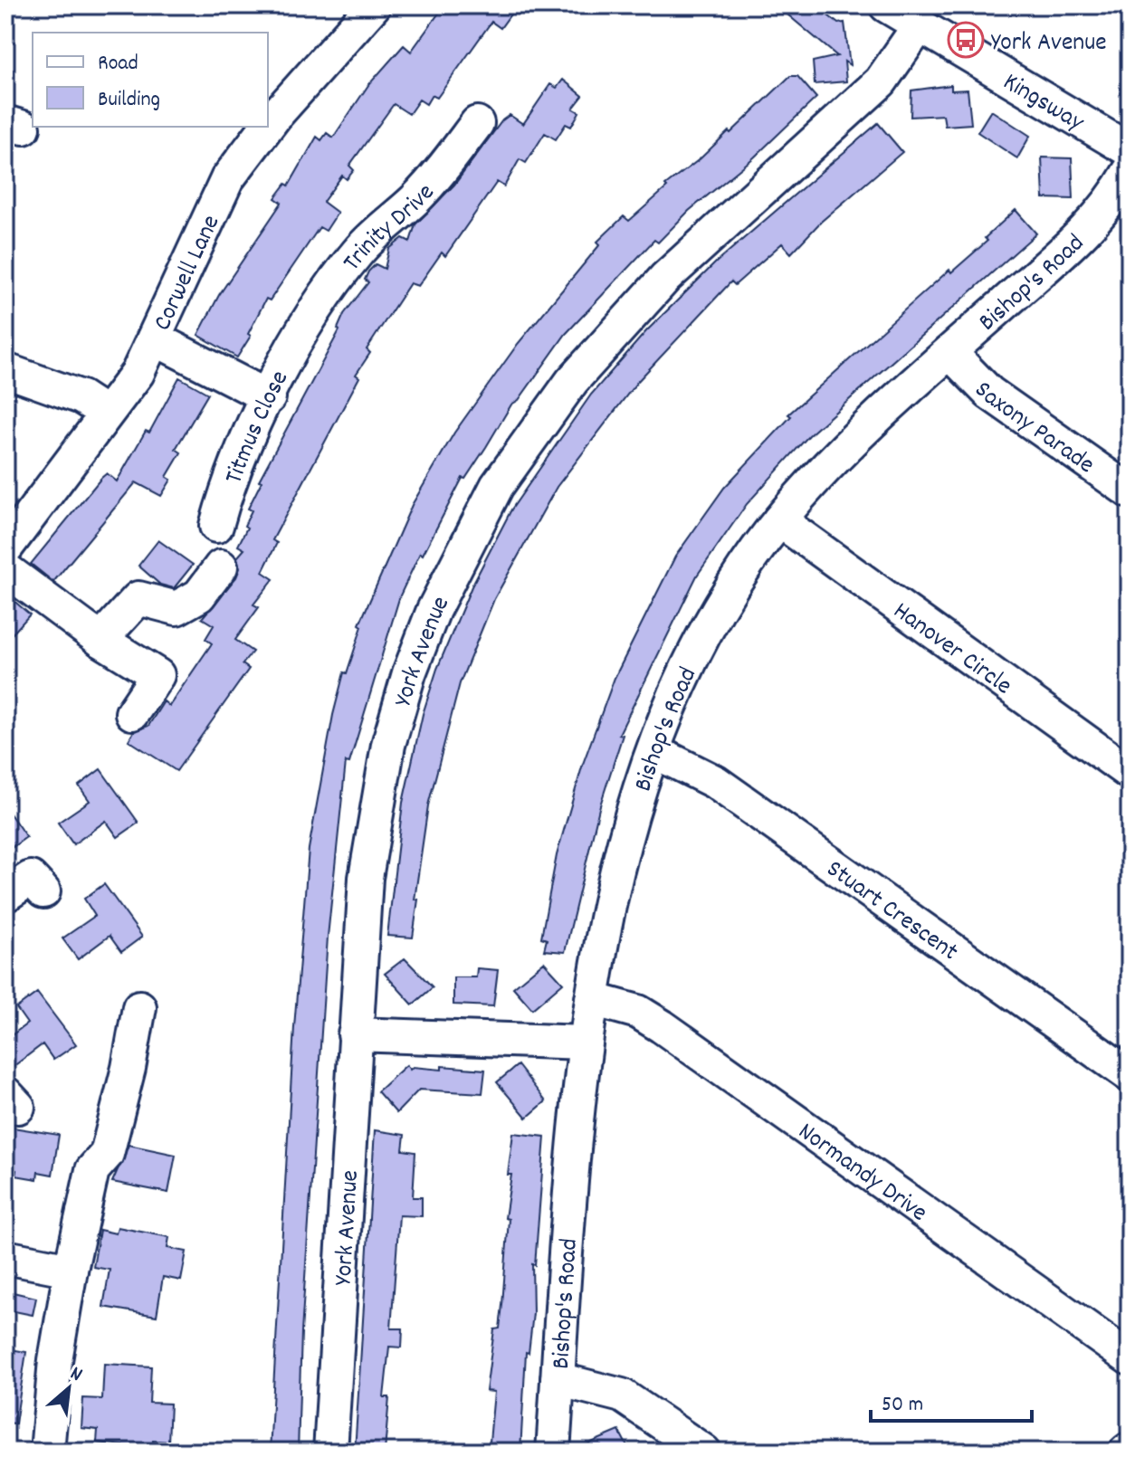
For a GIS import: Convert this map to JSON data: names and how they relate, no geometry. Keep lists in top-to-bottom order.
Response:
{
  "streets": {
    "street": [
      "Kingsway",
      "Trinity Drive",
      "Corwell Lane",
      "Bishop's Road",
      "Saxony Parade",
      "Titmus Close",
      "Hanover Circle",
      "York Avenue",
      "Stuart Crescent",
      "Normandy Drive"
    ]
  },
  "crossings": [
    ["Kingsway", "York Avenue"],
    ["Trinity Drive", "Titmus Close"],
    ["Bishop's Road", "Saxony Parade"],
    ["Bishop's Road", "Hanover Circle"],
    ["Bishop's Road", "Stuart Crescent"],
    ["Bishop's Road", "Normandy Drive"]
  ],
  "places": {
    "bus stop": ["York Avenue"]
  },
  "legend": ["Road", "Building"],
  "scale_bar": "50 m",
  "north": "top right"
}
